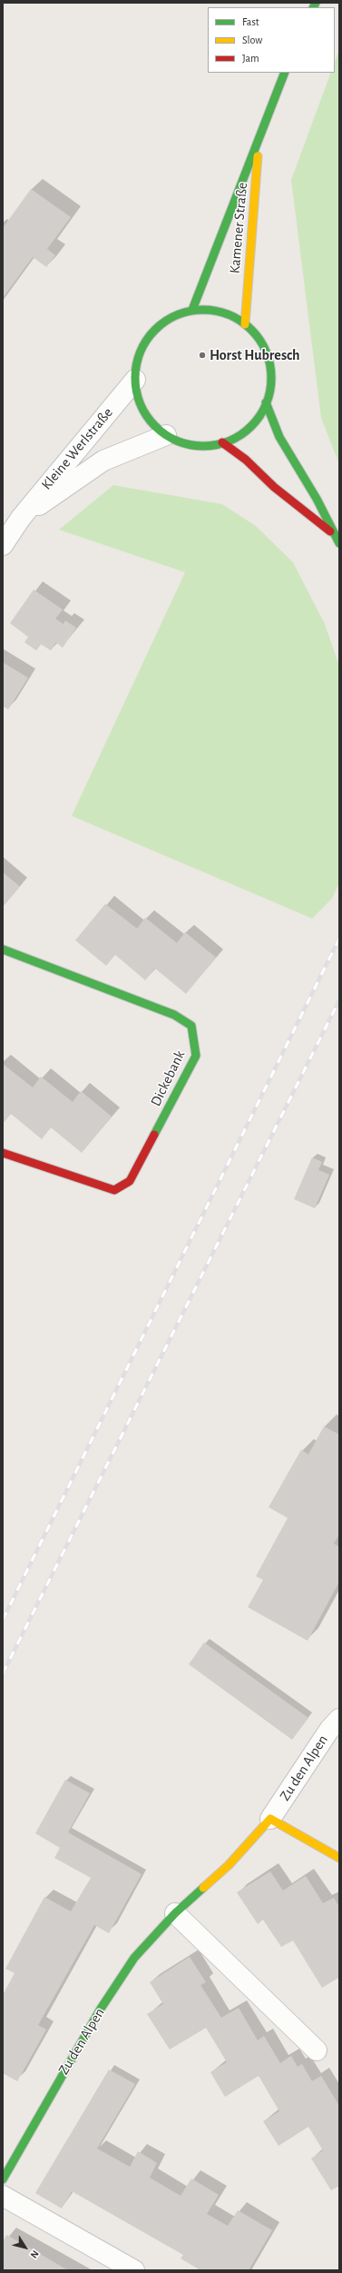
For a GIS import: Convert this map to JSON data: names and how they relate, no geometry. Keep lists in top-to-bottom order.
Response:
{
  "streets": {
    "main road": ["Kamener Straße", "Dickebank", "Zu den Alpen"],
    "street": ["Kleine Werlstraße"]
  },
  "places": ["Horst Hubresch"],
  "legend": ["Fast", "Slow", "Jam"],
  "north": "bottom right"
}
